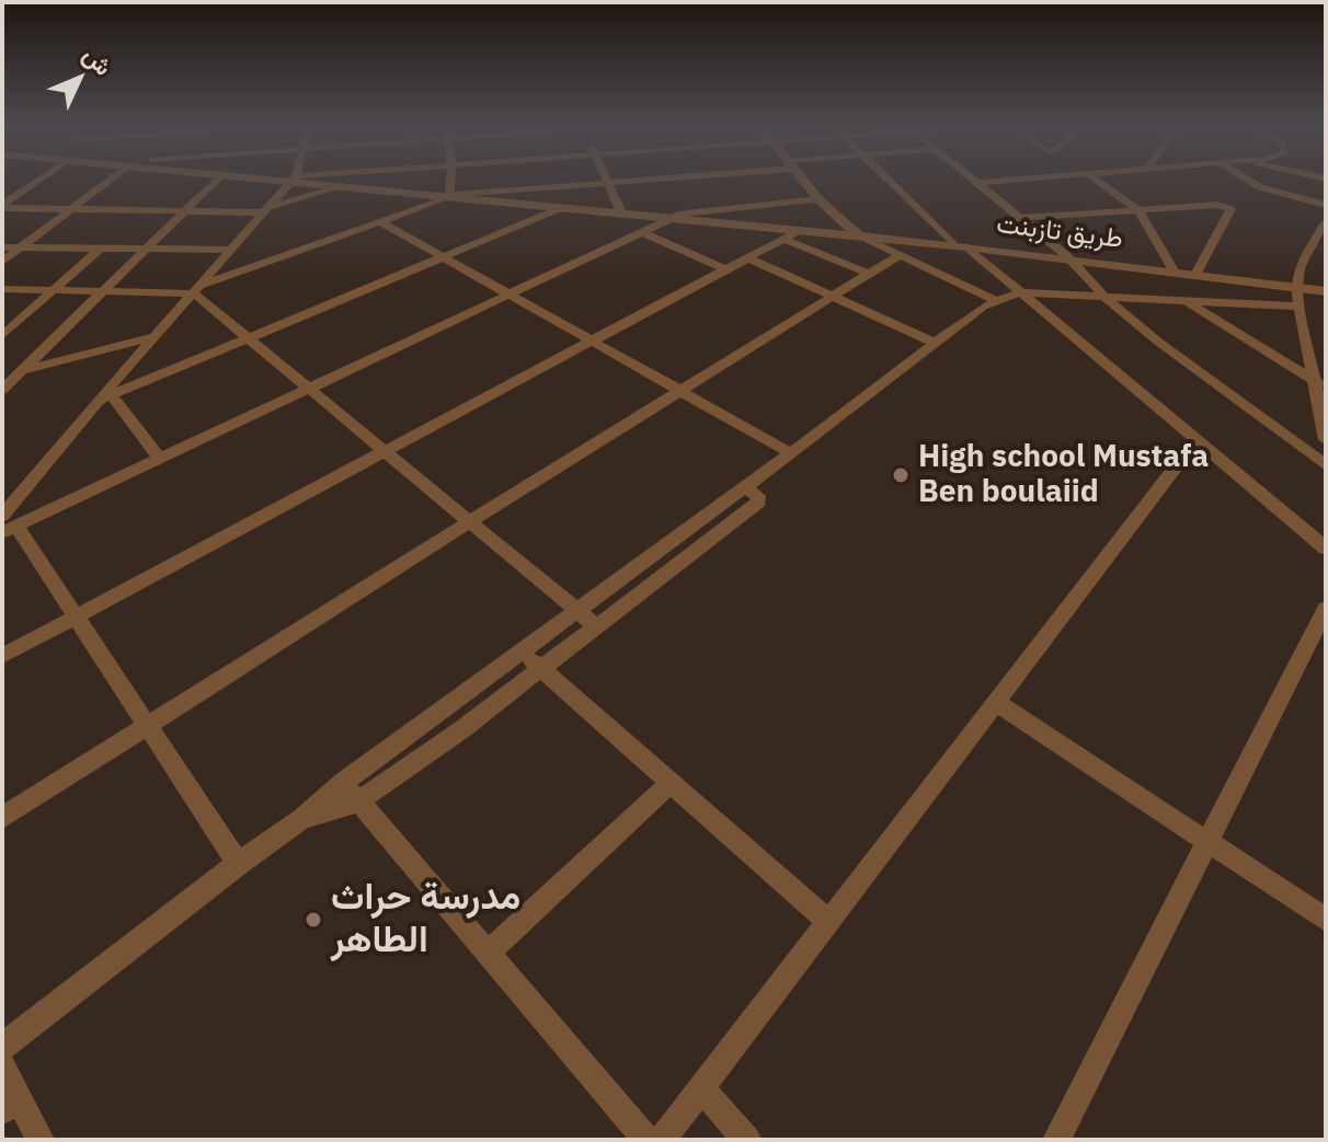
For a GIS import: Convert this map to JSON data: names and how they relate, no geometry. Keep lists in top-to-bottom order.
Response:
{
  "streets": {
    "street": ["طريق تازبنت"]
  },
  "places": ["High school Mustafa Ben boulaiid", "مدرسة حراث الطاهر"],
  "north": "top right"
}
